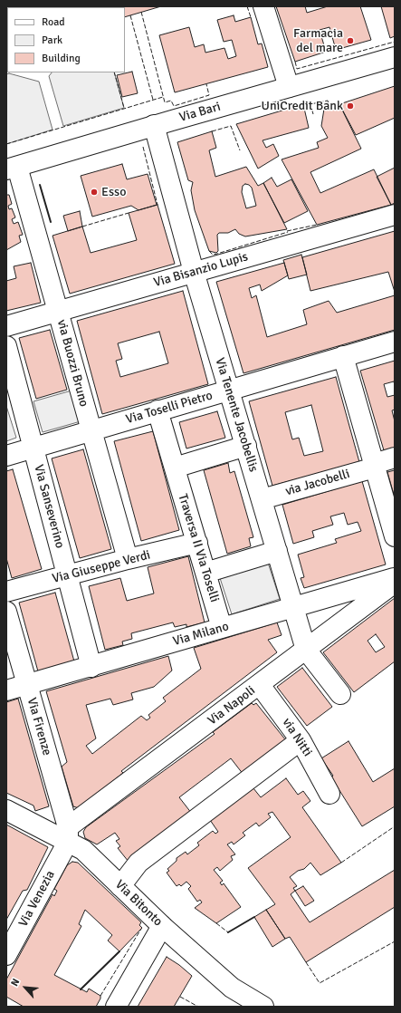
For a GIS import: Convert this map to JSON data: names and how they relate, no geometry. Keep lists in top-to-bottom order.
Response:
{
  "streets": {
    "street": [
      "Via Bari",
      "Via Bisanzio Lupis",
      "via Buozzi Bruno",
      "Via Toselli Pietro",
      "Via Tenente Jacobellis",
      "via Jacobelli",
      "Via Sanseverino",
      "Traversa II Via Toselli",
      "Via Giuseppe Verdi",
      "Via Milano",
      "Via Napoli",
      "Via Firenze",
      "via Nitti",
      "Via Venezia",
      "Via Bitonto"
    ]
  },
  "crossings": [
    ["Via Bari", "via Buozzi Bruno"],
    ["Via Bari", "Via Tenente Jacobellis"],
    ["Via Bisanzio Lupis", "via Buozzi Bruno"],
    ["Via Bisanzio Lupis", "Via Tenente Jacobellis"],
    ["via Buozzi Bruno", "Via Toselli Pietro"],
    ["via Buozzi Bruno", "Via Giuseppe Verdi"],
    ["Via Toselli Pietro", "Via Tenente Jacobellis"],
    ["Via Toselli Pietro", "Via Sanseverino"],
    ["Via Toselli Pietro", "Traversa II Via Toselli"],
    ["Via Tenente Jacobellis", "via Jacobelli"],
    ["Via Tenente Jacobellis", "Via Milano"],
    ["Via Tenente Jacobellis", "Via Napoli"],
    ["Via Sanseverino", "Via Giuseppe Verdi"],
    ["Via Sanseverino", "Via Milano"],
    ["Traversa II Via Toselli", "Via Giuseppe Verdi"],
    ["Traversa II Via Toselli", "Via Milano"],
    ["Via Milano", "Via Firenze"],
    ["Via Napoli", "Via Firenze"],
    ["Via Napoli", "via Nitti"],
    ["Via Napoli", "Via Venezia"],
    ["Via Napoli", "Via Bitonto"],
    ["Via Firenze", "Via Venezia"],
    ["Via Firenze", "Via Bitonto"],
    ["Via Venezia", "Via Bitonto"]
  ],
  "places": ["Farmacia del mare", "UniCredit Bank", "Esso"],
  "legend": ["Road", "Park", "Building"],
  "north": "top left"
}
